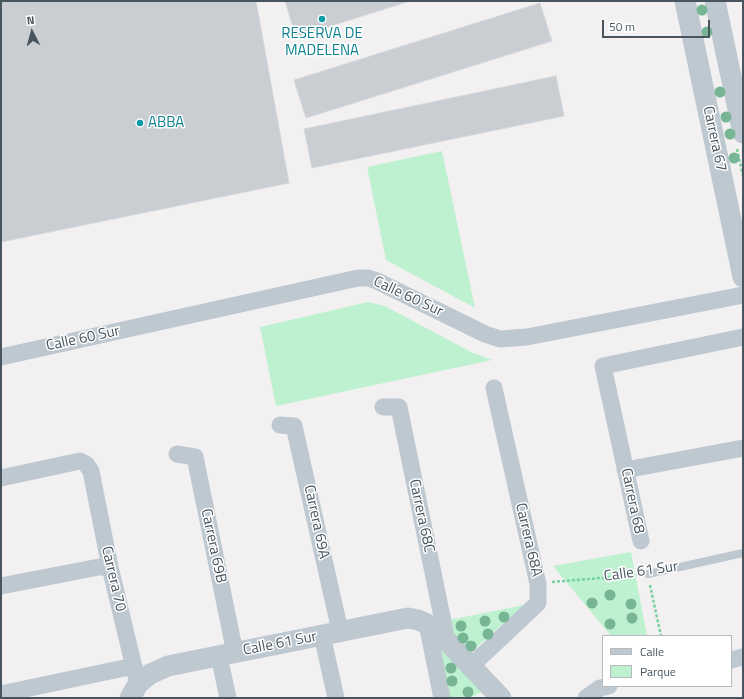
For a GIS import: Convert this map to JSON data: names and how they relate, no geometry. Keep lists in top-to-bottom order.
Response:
{
  "streets": {
    "street": [
      "Carrera 67",
      "Calle 60 Sur",
      "Carrera 68",
      "Carrera 68C",
      "Carrera 69A",
      "Carrera 68A",
      "Carrera 69B",
      "Calle 61 Sur",
      "Carrera 70"
    ]
  },
  "crossings": [
    ["Carrera 69A", "Calle 61 Sur"],
    ["Carrera 68A", "Calle 61 Sur"],
    ["Carrera 69B", "Calle 61 Sur"],
    ["Calle 61 Sur", "Carrera 70"]
  ],
  "places": ["RESERVA DE MADELENA", "ABBA"],
  "legend": ["Calle", "Parque"],
  "scale_bar": "50 m",
  "north": "top"
}
